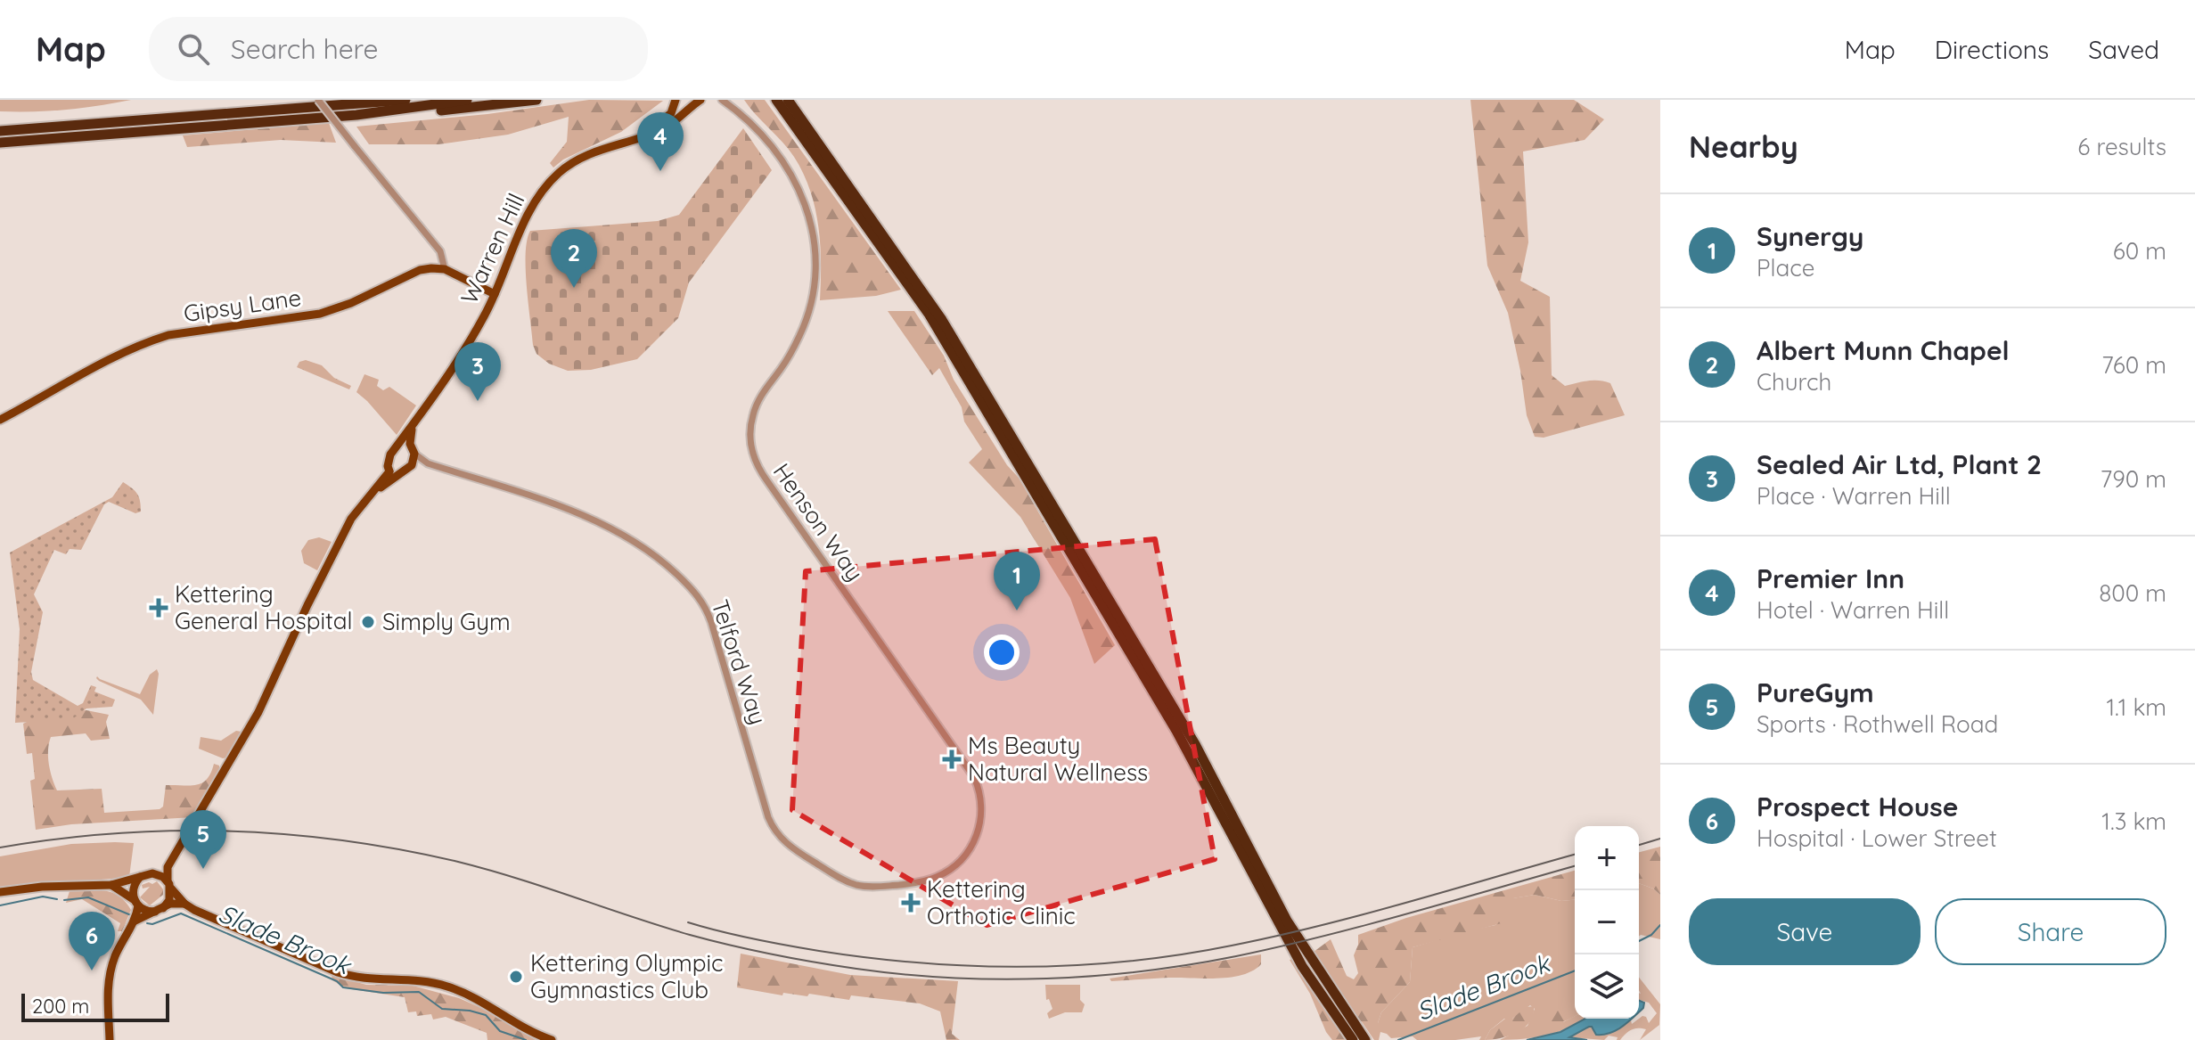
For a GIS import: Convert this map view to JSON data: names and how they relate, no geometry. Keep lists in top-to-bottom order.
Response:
{
  "streets": {
    "main road": ["Warren Hill", "Gipsy Lane"],
    "street": ["Henson Way", "Telford Way"]
  },
  "crossings": [
    ["Warren Hill", "Telford Way"],
    ["Henson Way", "Telford Way"]
  ],
  "water": ["Slade Brook"],
  "places": {
    "health": ["Kettering General Hospital", "Ms Beauty Natural Wellness", "Kettering Orthotic Clinic"],
    "other": ["Simply Gym", "Kettering Olympic Gymnastics Club"]
  },
  "scale_bar": "200 m",
  "page": {
    "header": "Map",
    "search": "Search here",
    "nav": ["Map", "Directions", "Saved"],
    "heading": ["Nearby", "6 results"],
    "pins": [
      "4",
      "2",
      "3",
      "1",
      "5",
      "6"
    ],
    "list": [
      {
        "mark": "1",
        "name": "Synergy",
        "note": "Place",
        "value": "60 m"
      },
      {
        "mark": "2",
        "name": "Albert Munn Chapel",
        "note": "Church",
        "value": "760 m"
      },
      {
        "mark": "3",
        "name": "Sealed Air Ltd, Plant 2",
        "note": "Place · Warren Hill",
        "value": "790 m"
      },
      {
        "mark": "4",
        "name": "Premier Inn",
        "note": "Hotel · Warren Hill",
        "value": "800 m"
      },
      {
        "mark": "5",
        "name": "PureGym",
        "note": "Sports · Rothwell Road",
        "value": "1.1 km"
      },
      {
        "mark": "6",
        "name": "Prospect House",
        "note": "Hospital · Lower Street",
        "value": "1.3 km"
      }
    ],
    "map_buttons": ["+", "−"],
    "buttons": ["Save", "Share"],
    "scale": "200 m"
  }
}
